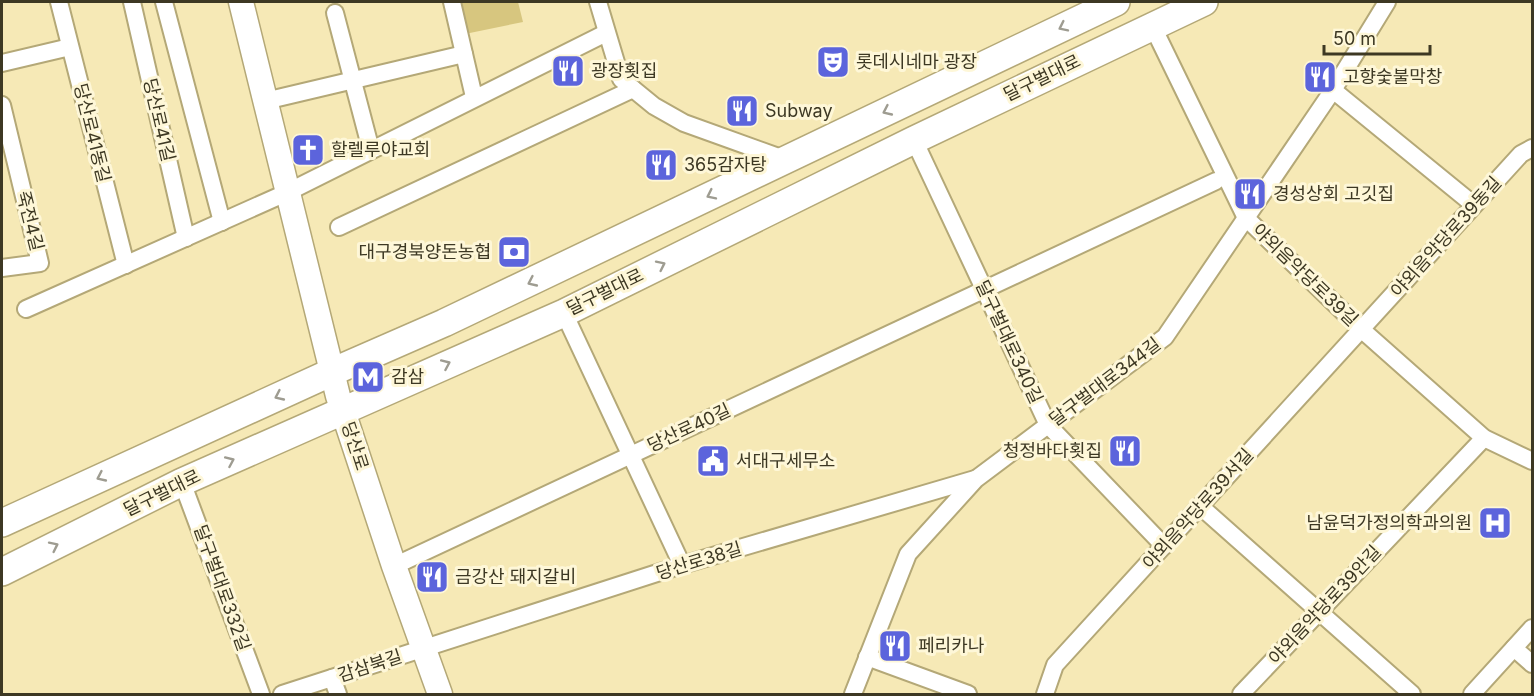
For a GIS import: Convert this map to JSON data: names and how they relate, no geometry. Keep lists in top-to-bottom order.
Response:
{
  "streets": {
    "main road": ["달구벌대로", "당산로"],
    "street": [
      "당산로41길",
      "당산로41동길",
      "죽전4길",
      "야외음악당로39동길",
      "야외음악당로39길",
      "달구벌대로340길",
      "달구벌대로344길",
      "당산로40길",
      "야외음악당로39서길",
      "당산로38길",
      "달구벌대로332길",
      "야외음악당로39안길",
      "감삼북길"
    ]
  },
  "crossings": [
    ["달구벌대로", "야외음악당로39길"],
    ["달구벌대로", "달구벌대로340길"],
    ["달구벌대로", "당산로"],
    ["달구벌대로", "달구벌대로332길"],
    ["야외음악당로39동길", "야외음악당로39길"],
    ["야외음악당로39동길", "야외음악당로39서길"],
    ["야외음악당로39길", "달구벌대로344길"],
    ["야외음악당로39길", "야외음악당로39서길"],
    ["야외음악당로39길", "야외음악당로39안길"],
    ["달구벌대로340길", "달구벌대로344길"],
    ["달구벌대로340길", "당산로40길"],
    ["달구벌대로340길", "야외음악당로39서길"],
    ["달구벌대로344길", "당산로38길"],
    ["당산로40길", "당산로"],
    ["당산로", "당산로38길"],
    ["당산로", "감삼북길"],
    ["당산로38길", "감삼북길"]
  ],
  "places": {
    "theatre": ["롯데시네마 광장"],
    "restaurant": [
      "광장횟집",
      "고향숯불막창",
      "Subway",
      "365감자탕",
      "경성상회 고깃집",
      "청정바다횟집",
      "금강산 돼지갈비",
      "페리카나"
    ],
    "church": ["할렐루야교회"],
    "bank": ["대구경북양돈농협"],
    "metro station": ["감삼"],
    "public building": ["서대구세무소"],
    "hospital": ["남윤덕가정의학과의원"]
  },
  "scale_bar": "50 m"
}
